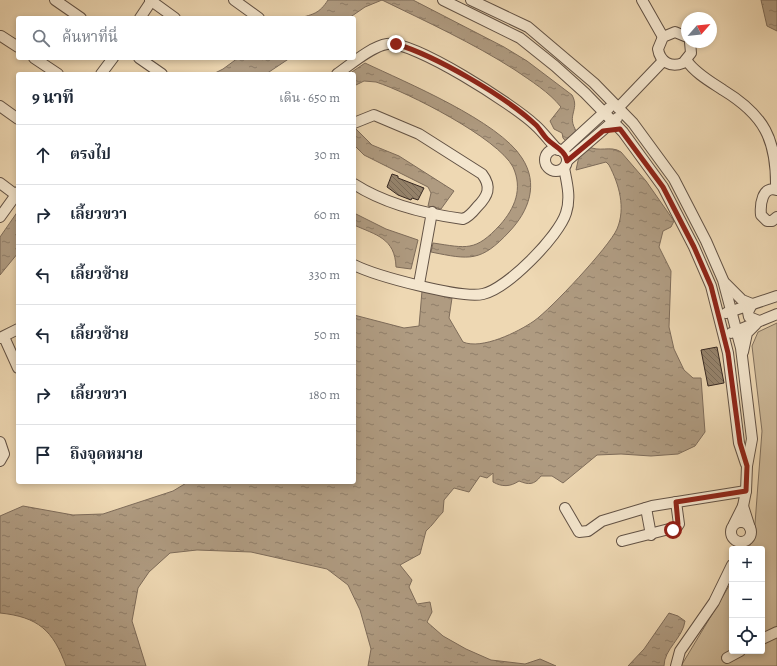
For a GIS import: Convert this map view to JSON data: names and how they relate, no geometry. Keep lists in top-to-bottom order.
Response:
{
  "north": "top right",
  "page": {
    "search": "ค้นหาที่นี่",
    "heading": ["9 นาที", "เดิน · 650 m"],
    "list": [
      ["ตรงไป", "30 m"],
      ["เลี้ยวขวา", "60 m"],
      ["เลี้ยวซ้าย", "330 m"],
      ["เลี้ยวซ้าย", "50 m"],
      ["เลี้ยวขวา", "180 m"],
      "ถึงจุดหมาย"
    ],
    "map_buttons": ["+", "−"]
  }
}
